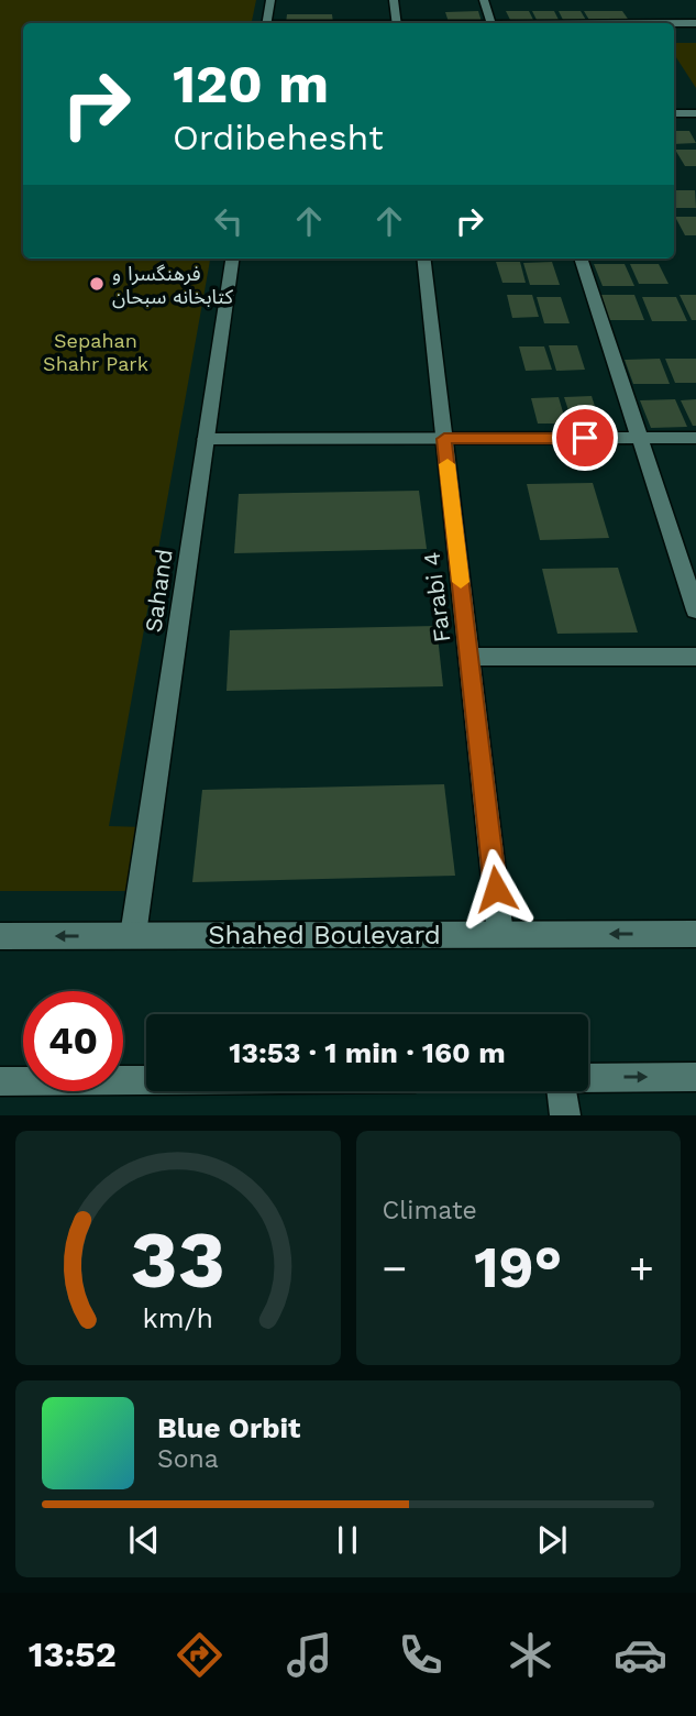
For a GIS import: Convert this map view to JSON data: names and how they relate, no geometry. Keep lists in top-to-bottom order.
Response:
{
  "streets": {
    "street": ["Sahand", "Farabi 4", "Shahed Boulevard"]
  },
  "crossings": [
    ["Sahand", "Shahed Boulevard"],
    ["Farabi 4", "Shahed Boulevard"]
  ],
  "parks": ["Sepahan Shahr Park"],
  "places": ["فرهنگسرا و کتابخانه سبحان"],
  "page": {
    "turn": ["120 m", "Ordibehesht"],
    "limit": "40",
    "trip": "13:53 · 1 min · 160 m",
    "tile": "Climate",
    "heat": ["−", "19°", "+"],
    "song": ["Blue Orbit", "Sona"],
    "tabs": "13:52",
    "gauge": ["33", "km/h"]
  }
}
